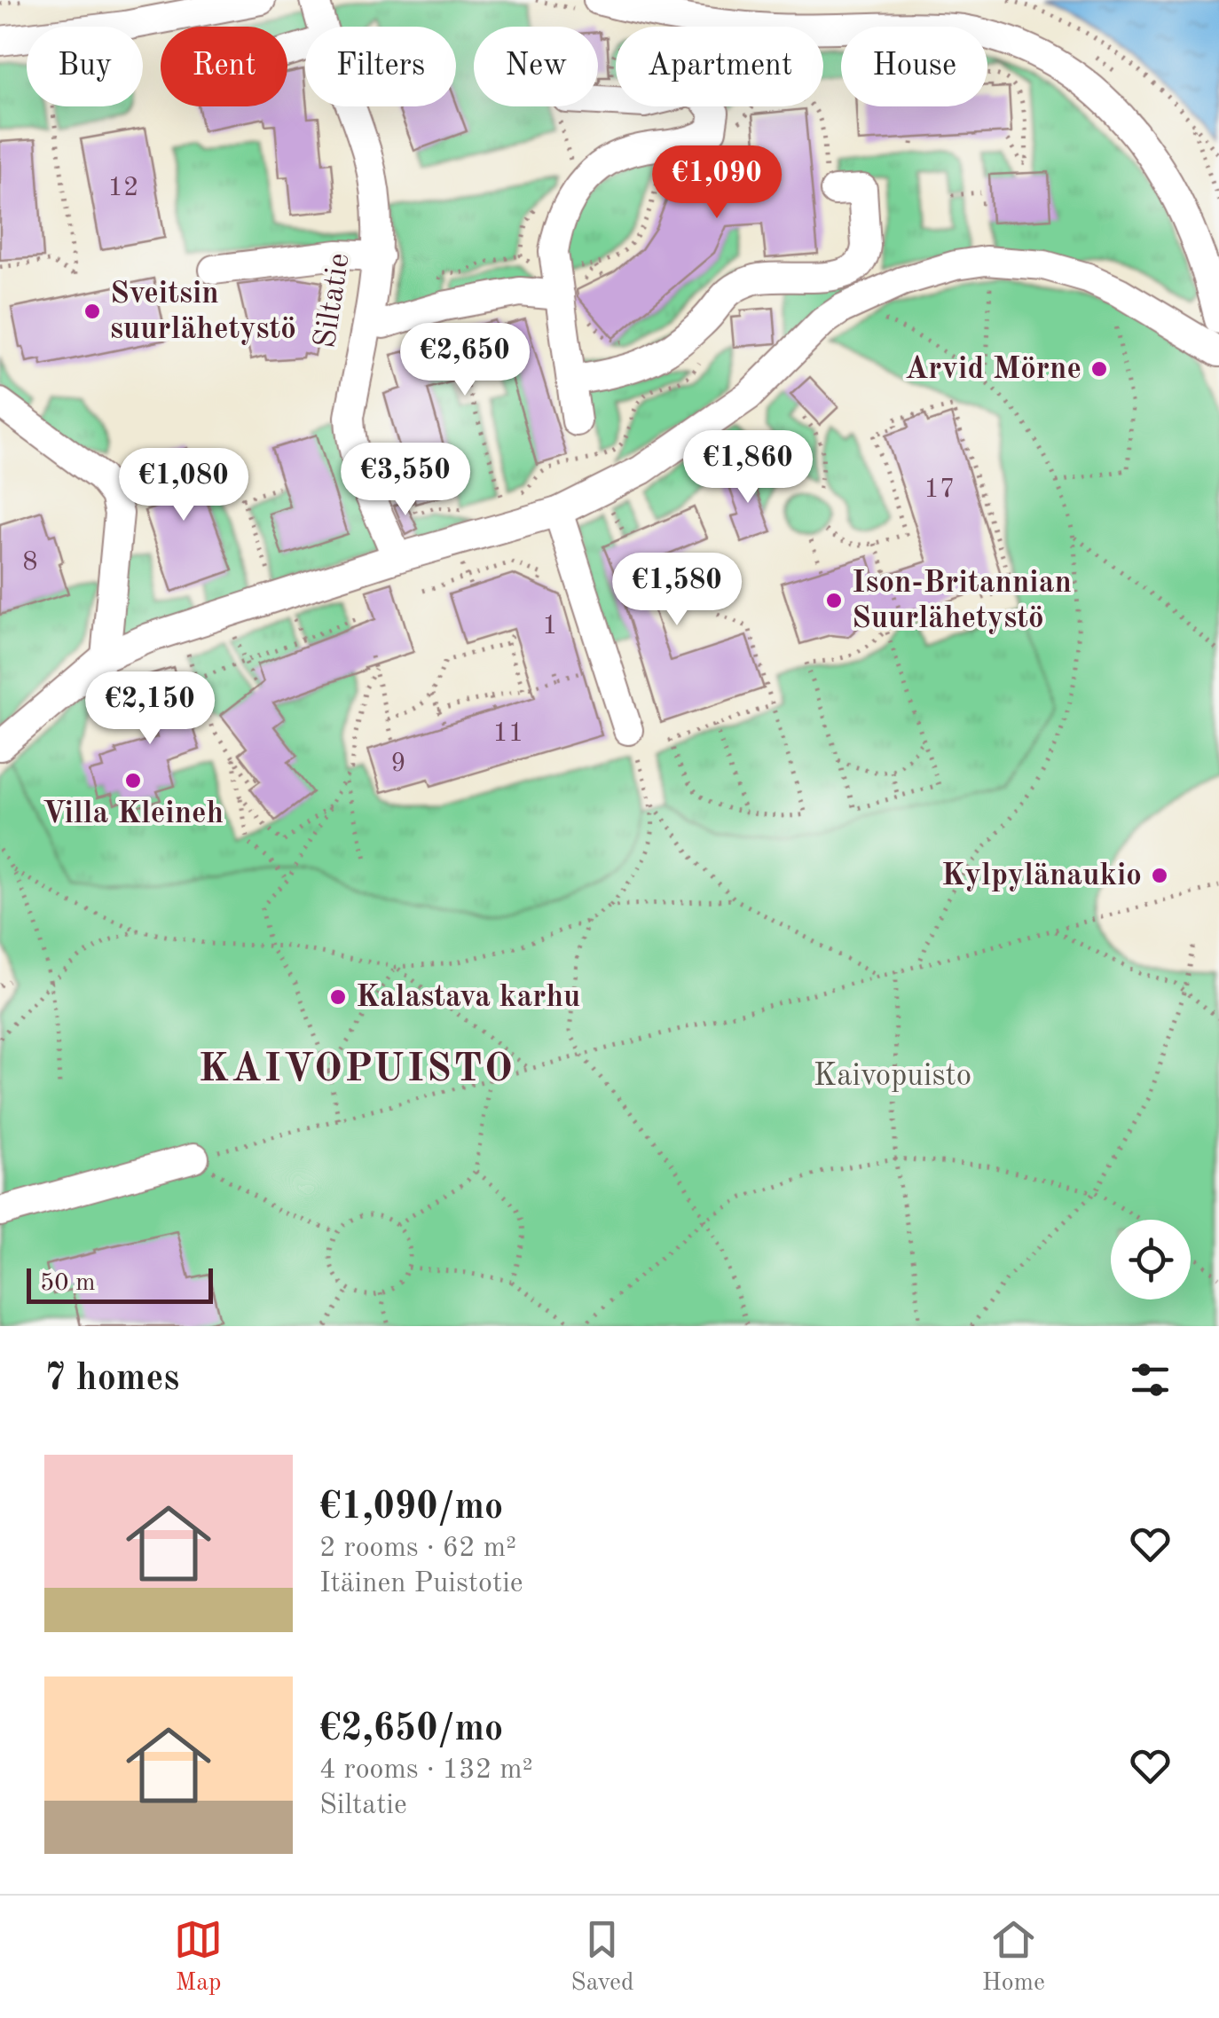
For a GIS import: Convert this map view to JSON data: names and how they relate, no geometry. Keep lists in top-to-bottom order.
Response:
{
  "streets": {
    "street": ["Siltatie"]
  },
  "districts": ["KAIVOPUISTO"],
  "parks": ["Kaivopuisto"],
  "places": [
    "Sveitsin suurlähetystö",
    "Arvid Mörne",
    "Ison-Britannian Suurlähetystö",
    "Villa Kleineh",
    "Kylpylänaukio",
    "Kalastava karhu"
  ],
  "house_numbers": [
    "12",
    "17",
    "8",
    "1",
    "11",
    "9"
  ],
  "scale_bar": "50 m",
  "page": {
    "chip": [
      "Buy",
      "Rent",
      "Filters",
      "New",
      "Apartment",
      "House"
    ],
    "price": [
      "€1,090",
      "€2,650",
      "€1,860",
      "€3,550",
      "€1,080",
      "€1,580",
      "€2,150"
    ],
    "scale": "50 m",
    "heading": "7 homes",
    "list": [
      {
        "name": "€1,090/mo",
        "note": "2 rooms · 62 m² · Itäinen Puistotie"
      },
      {
        "name": "€2,650/mo",
        "note": "4 rooms · 132 m² · Siltatie"
      }
    ],
    "tabs": ["Map", "Saved", "Home"]
  }
}
